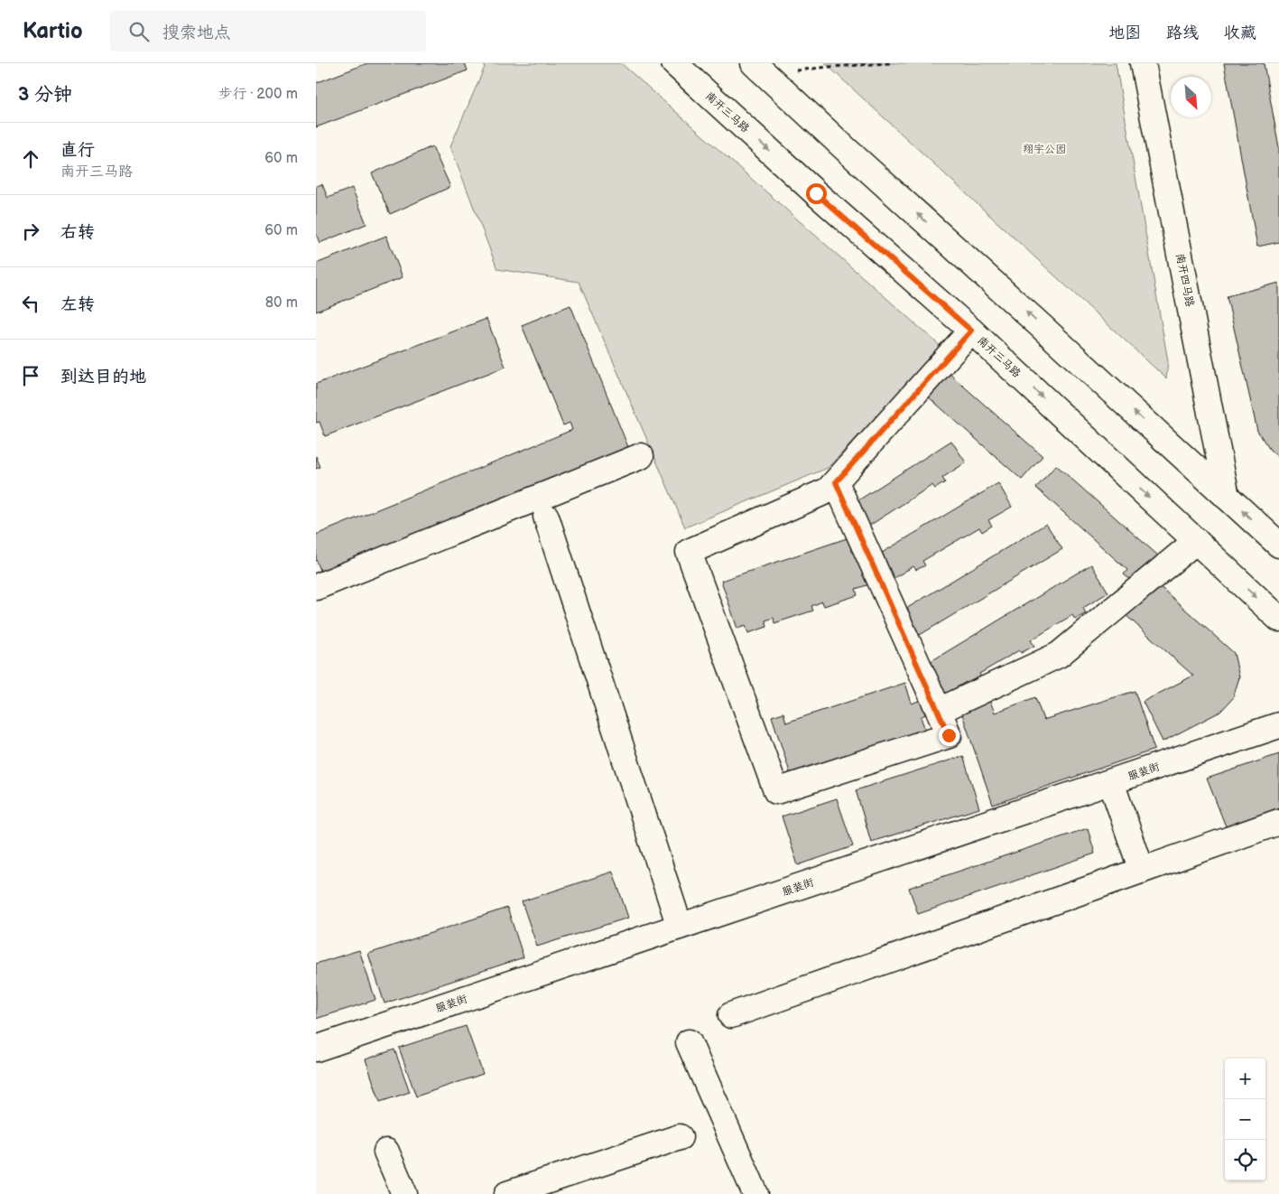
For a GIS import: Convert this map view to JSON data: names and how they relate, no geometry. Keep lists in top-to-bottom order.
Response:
{
  "streets": {
    "street": ["南开三马路", "南开四马路", "服装街"]
  },
  "parks": ["翔宇公园"],
  "north": "bottom right",
  "page": {
    "header": "Kartio",
    "search": "搜索地点",
    "nav": ["地图", "路线", "收藏"],
    "heading": ["3 分钟", "步行 · 200 m"],
    "list": [
      ["直行", "南开三马路", "60 m"],
      ["右转", "60 m"],
      ["左转", "80 m"],
      "到达目的地"
    ],
    "map_buttons": ["+", "−"]
  }
}
